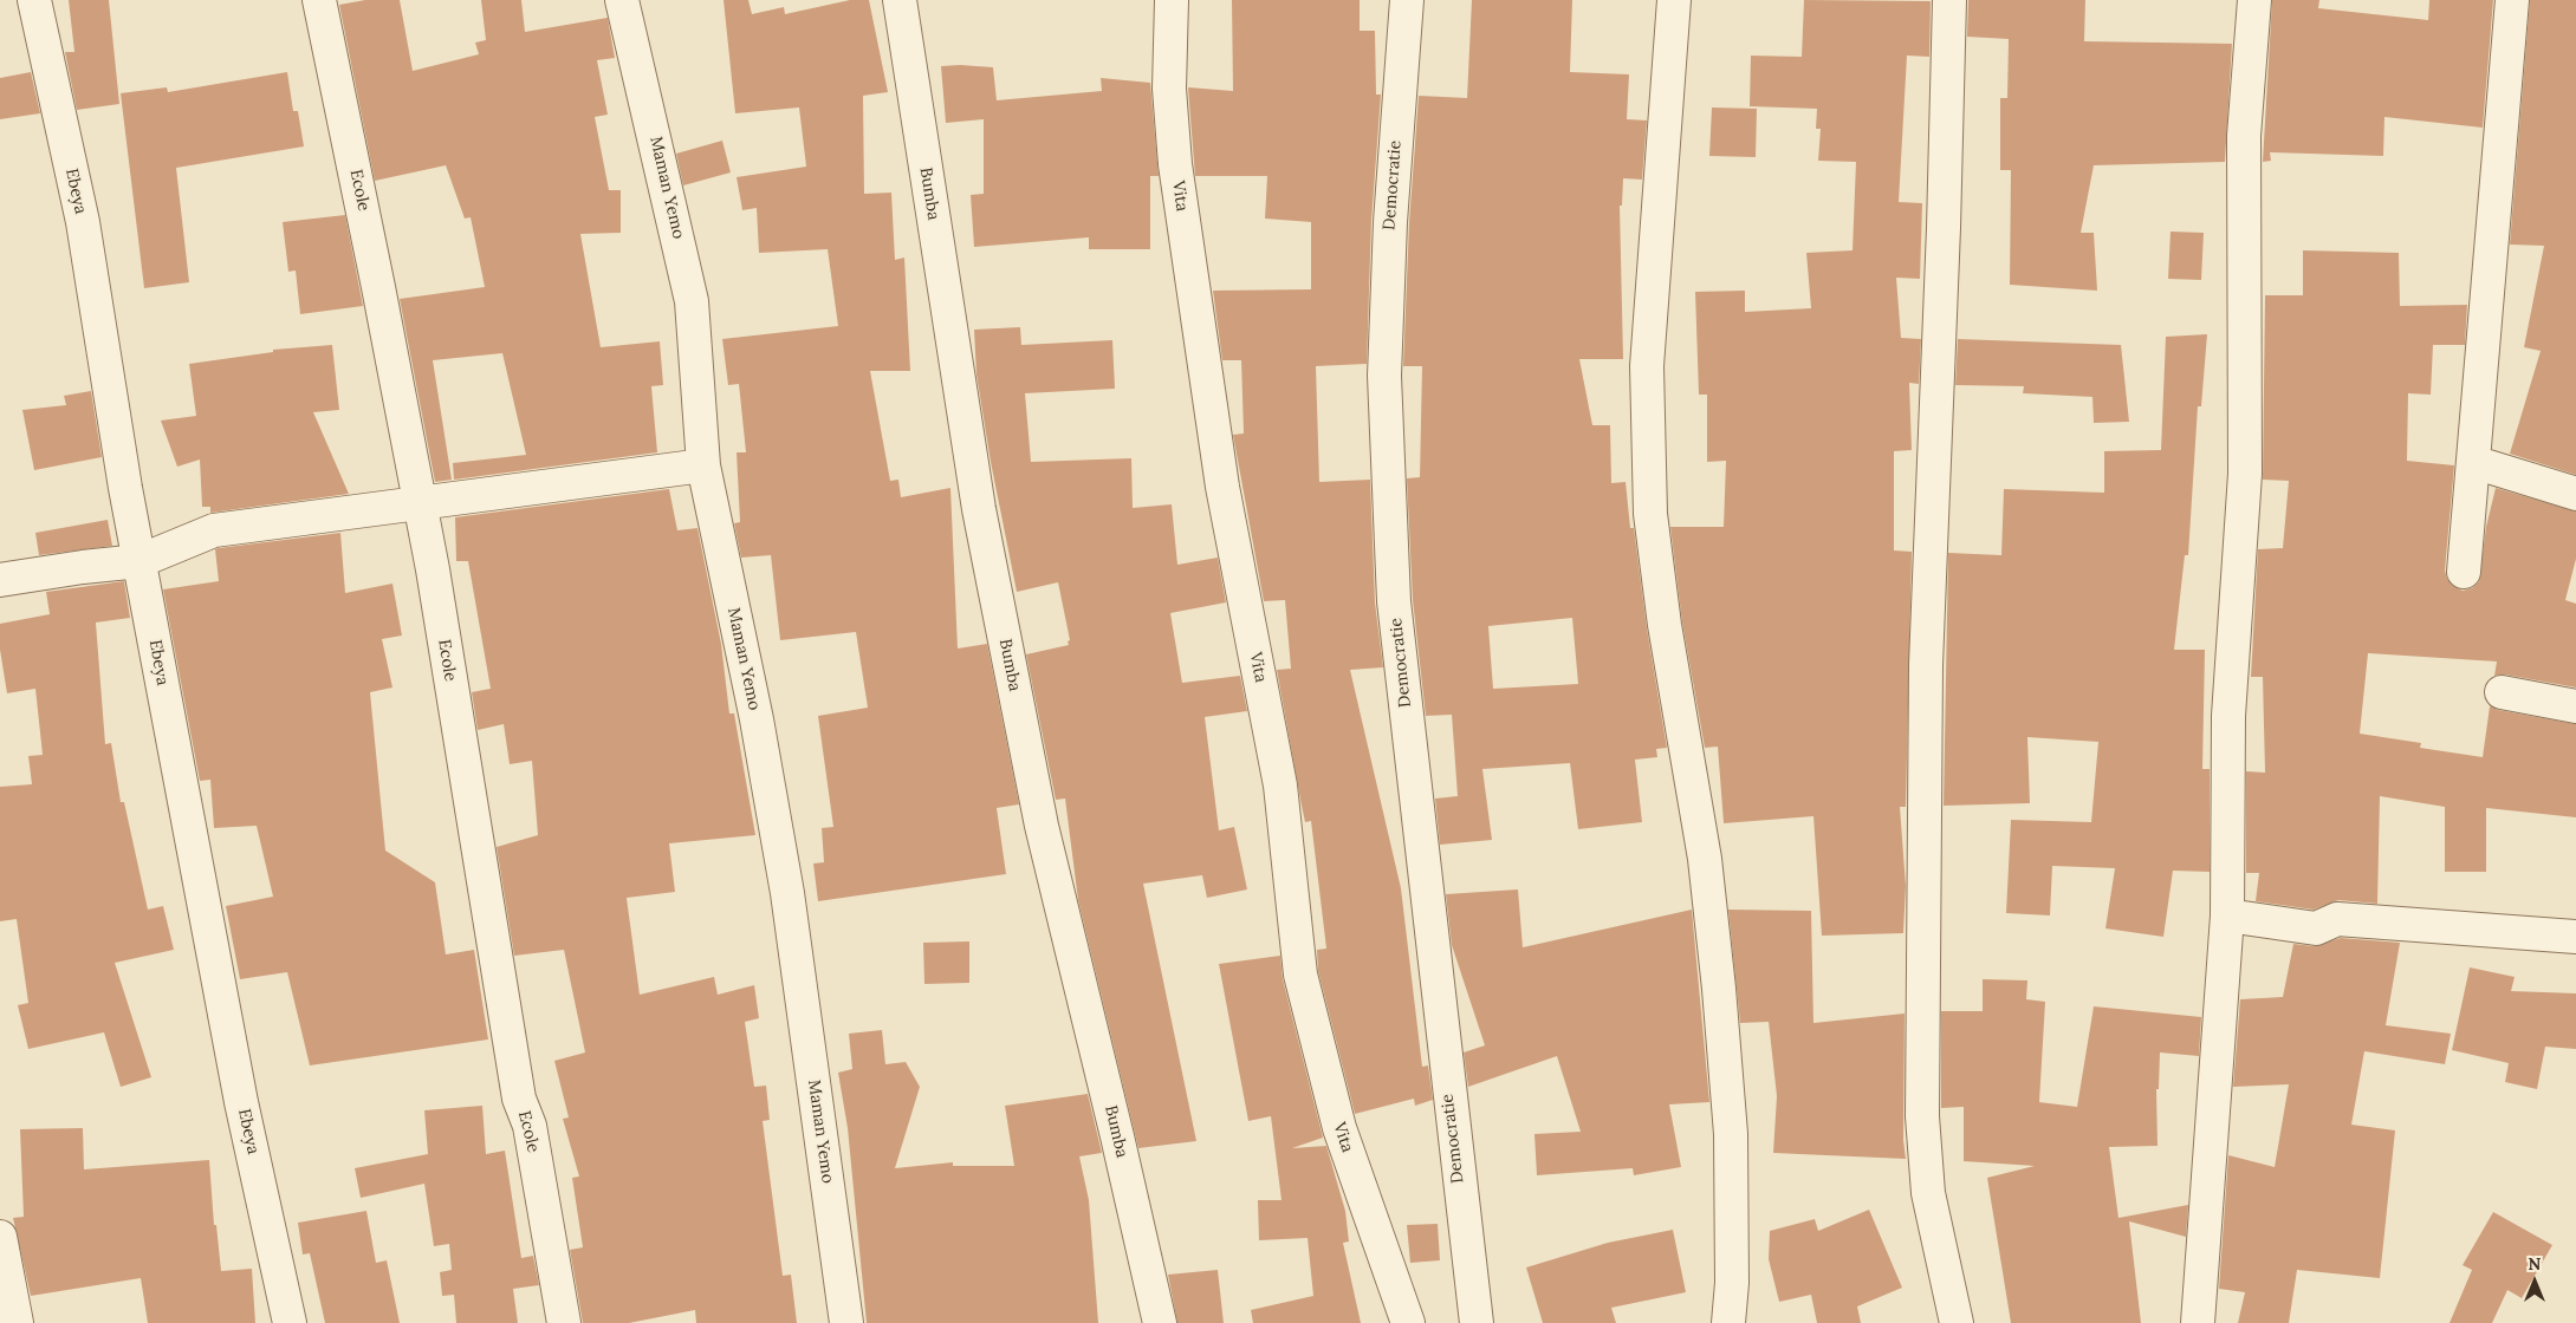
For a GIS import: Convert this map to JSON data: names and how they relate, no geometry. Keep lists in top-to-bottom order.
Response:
{
  "streets": {
    "street": [
      "Democratie",
      "Maman Yemo",
      "Ecole",
      "Ebeya",
      "Bumba",
      "Vita"
    ]
  },
  "north": "top"
}
